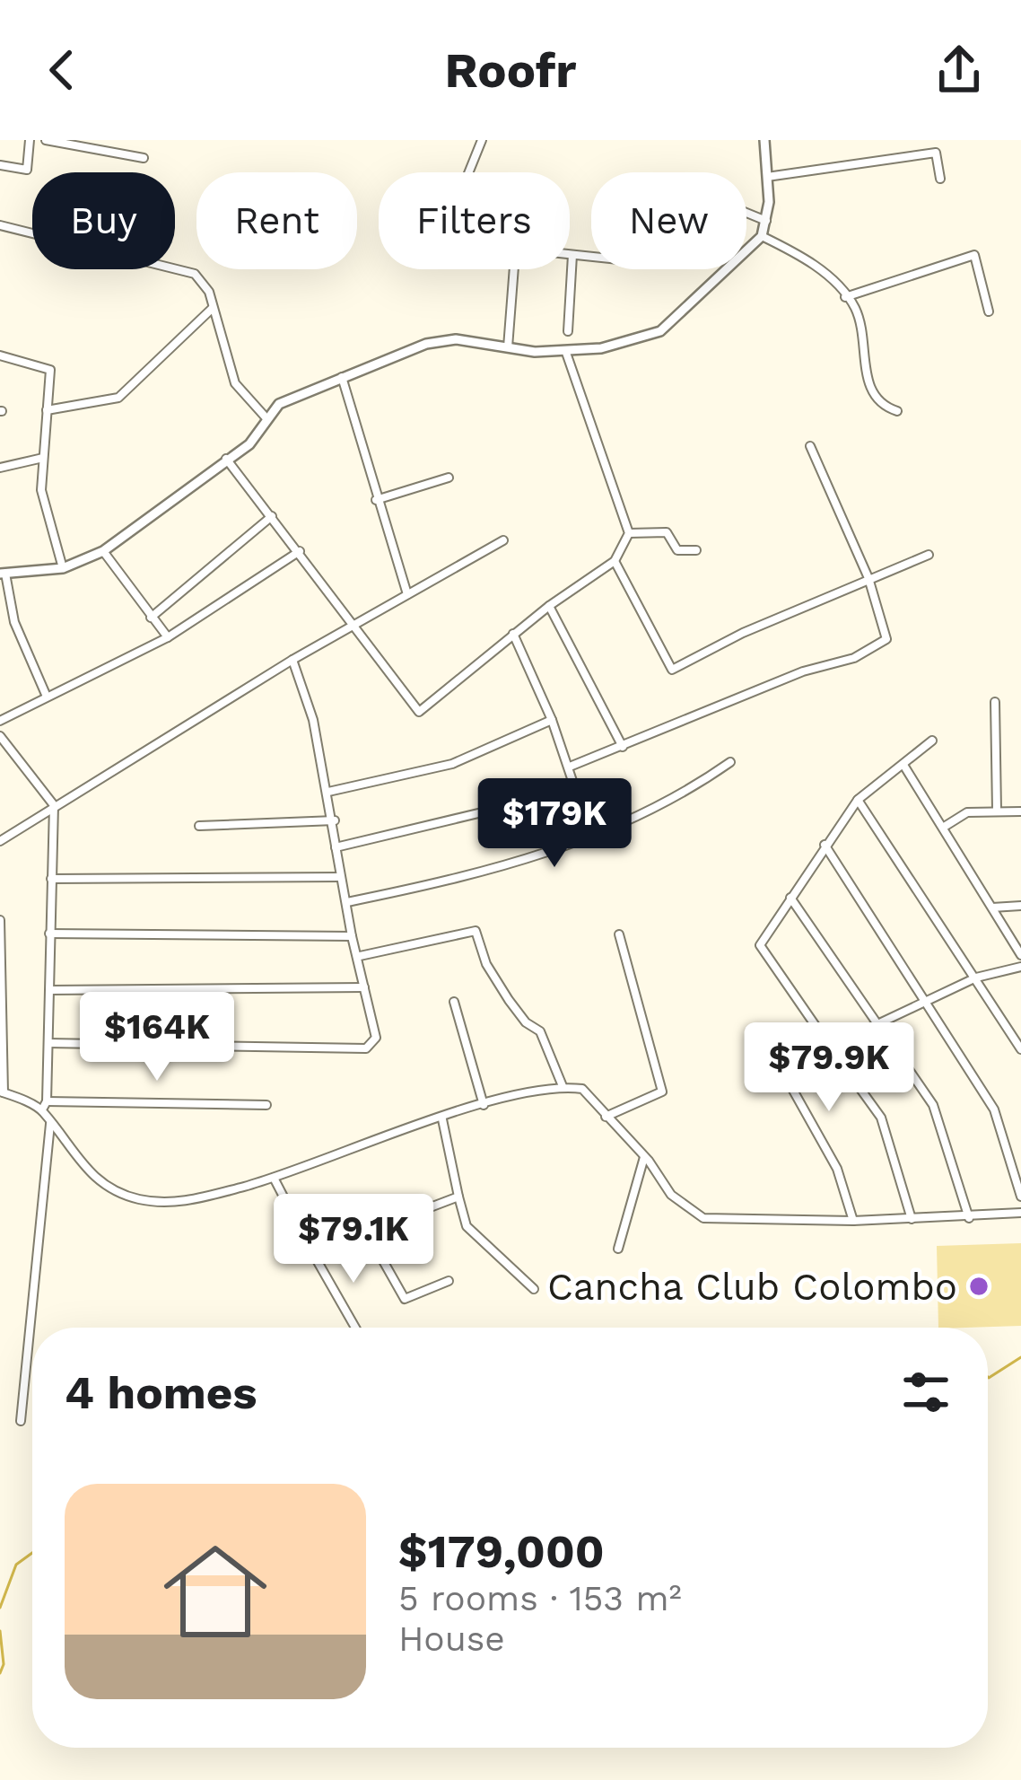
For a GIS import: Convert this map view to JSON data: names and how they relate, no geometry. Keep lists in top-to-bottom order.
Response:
{
  "places": ["Cancha Club Colombo"],
  "page": {
    "header": "Roofr",
    "chip": [
      "Buy",
      "Rent",
      "Filters",
      "New"
    ],
    "price": [
      "$179K",
      "$164K",
      "$79.9K",
      "$79.1K"
    ],
    "heading": "4 homes",
    "list": [
      {
        "name": "$179,000",
        "note": "5 rooms · 153 m² · House"
      }
    ]
  }
}
